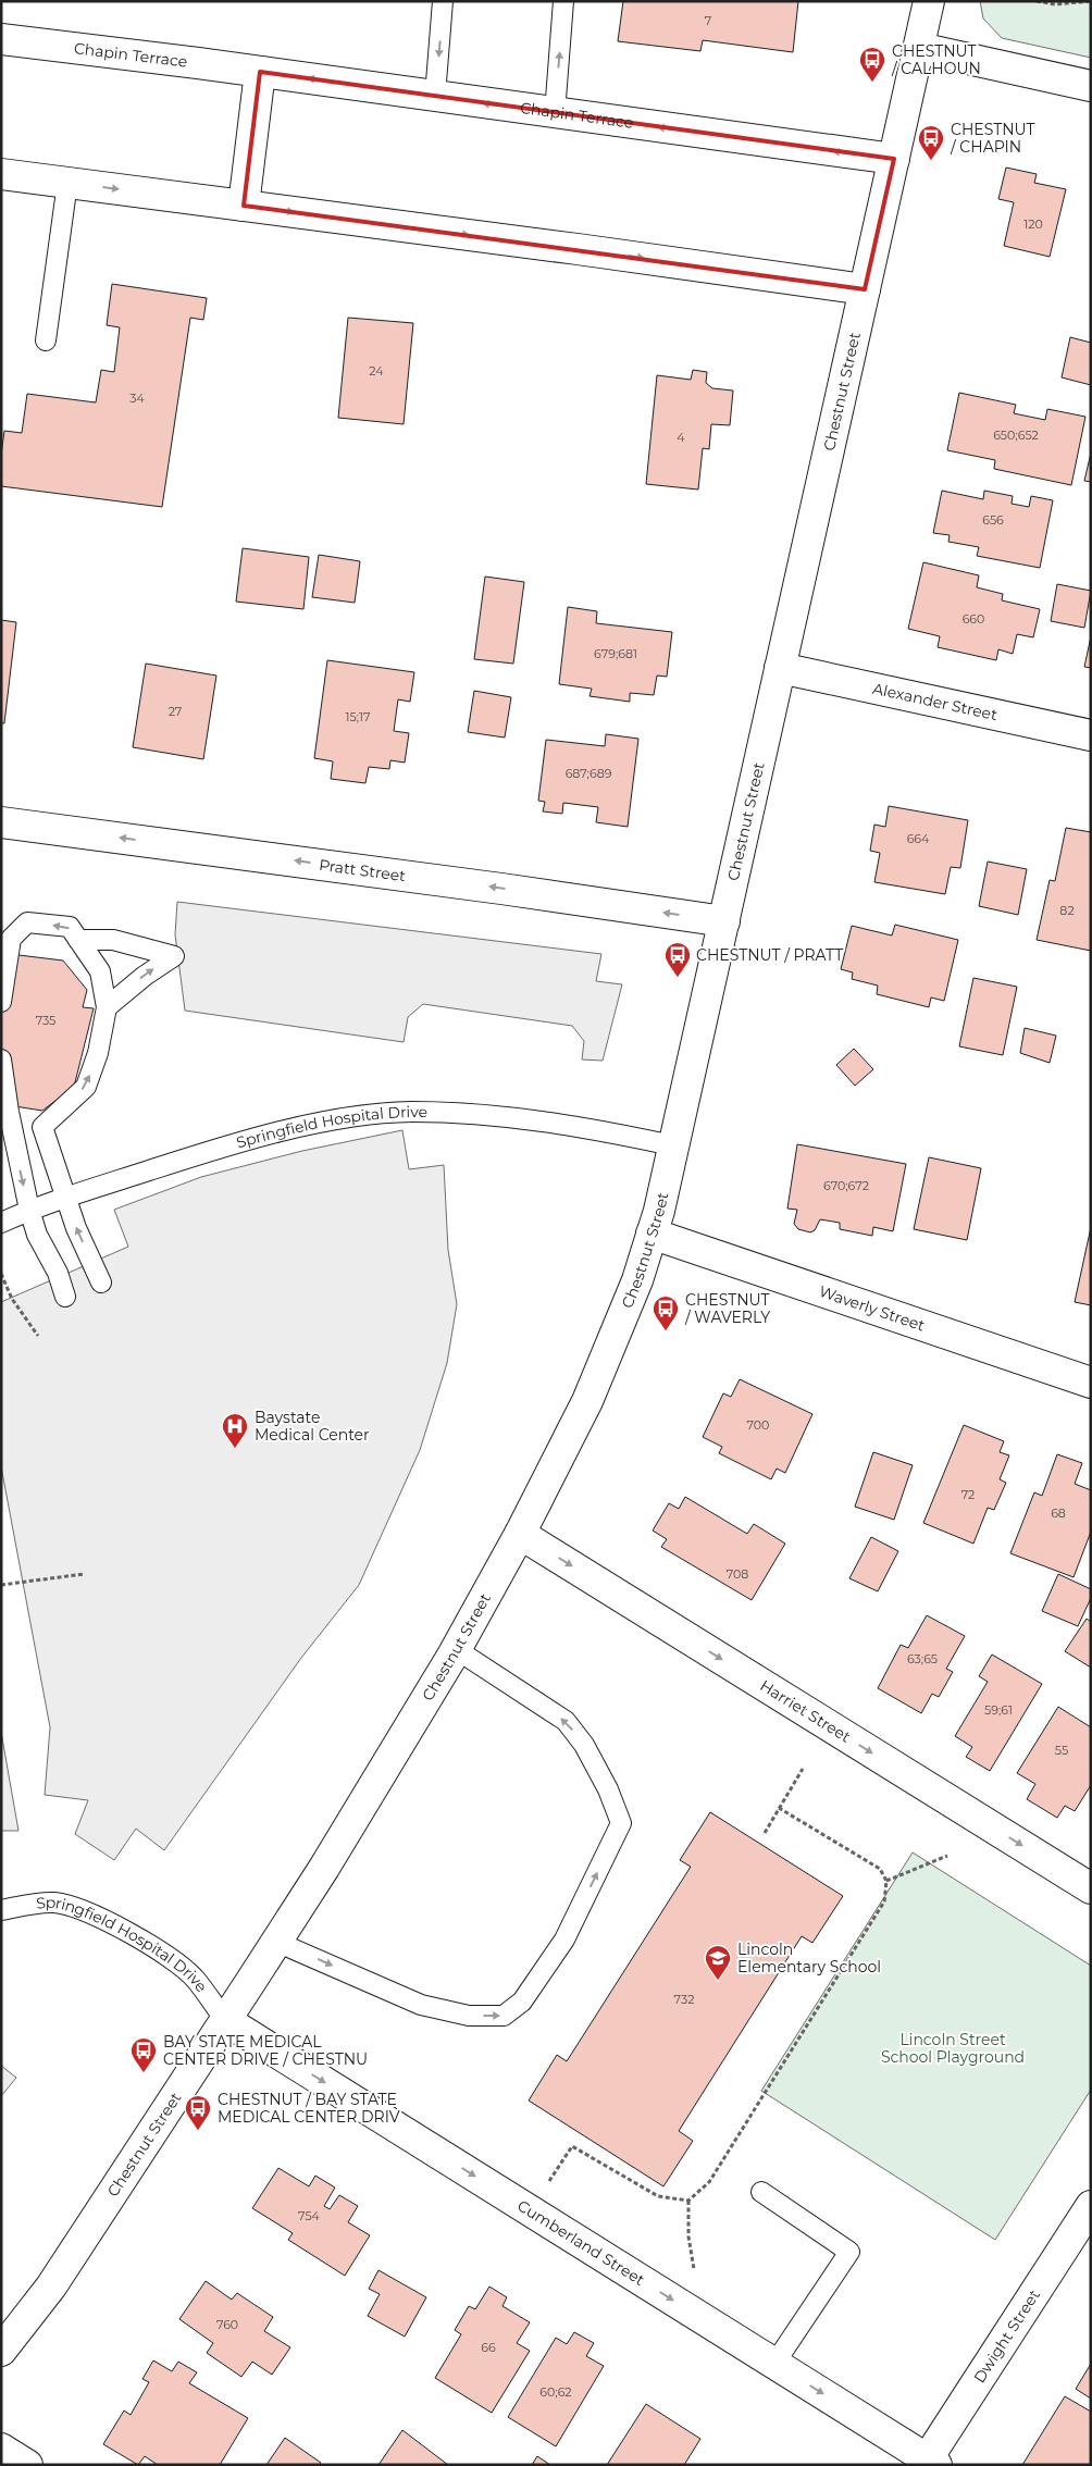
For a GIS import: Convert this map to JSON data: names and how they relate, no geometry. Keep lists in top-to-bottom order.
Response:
{
  "streets": {
    "street": [
      "Chapin Terrace",
      "Chestnut Street",
      "Alexander Street",
      "Pratt Street",
      "Waverly Street",
      "Harriet Street",
      "Cumberland Street",
      "Dwight Street"
    ],
    "lane": ["Springfield Hospital Drive"]
  },
  "crossings": [
    ["Chapin Terrace", "Chestnut Street"],
    ["Chestnut Street", "Alexander Street"],
    ["Chestnut Street", "Pratt Street"],
    ["Chestnut Street", "Springfield Hospital Drive"],
    ["Chestnut Street", "Waverly Street"],
    ["Chestnut Street", "Harriet Street"],
    ["Chestnut Street", "Cumberland Street"],
    ["Springfield Hospital Drive", "Cumberland Street"],
    ["Cumberland Street", "Dwight Street"]
  ],
  "one_way": ["Pratt Street", "Harriet Street", "Cumberland Street"],
  "parks": ["Lincoln Street School Playground"],
  "places": {
    "bus stop": [
      "CHESTNUT / CALHOUN",
      "CHESTNUT / CHAPIN",
      "CHESTNUT / PRATT",
      "CHESTNUT / WAVERLY",
      "BAY STATE MEDICAL CENTER DRIVE / CHESTNU",
      "CHESTNUT / BAY STATE MEDICAL CENTER DRIV"
    ],
    "hospital": ["Baystate Medical Center"],
    "school or university": ["Lincoln Elementary School"]
  },
  "house_numbers": [
    "7",
    "120",
    "24",
    "34",
    "650;652",
    "4",
    "656",
    "660",
    "679;681",
    "27",
    "15;17",
    "687;689",
    "664",
    "82",
    "735",
    "670;672",
    "700",
    "72",
    "68",
    "708",
    "63;65",
    "59;61",
    "55",
    "732",
    "754",
    "760",
    "66",
    "60;62"
  ]
}
